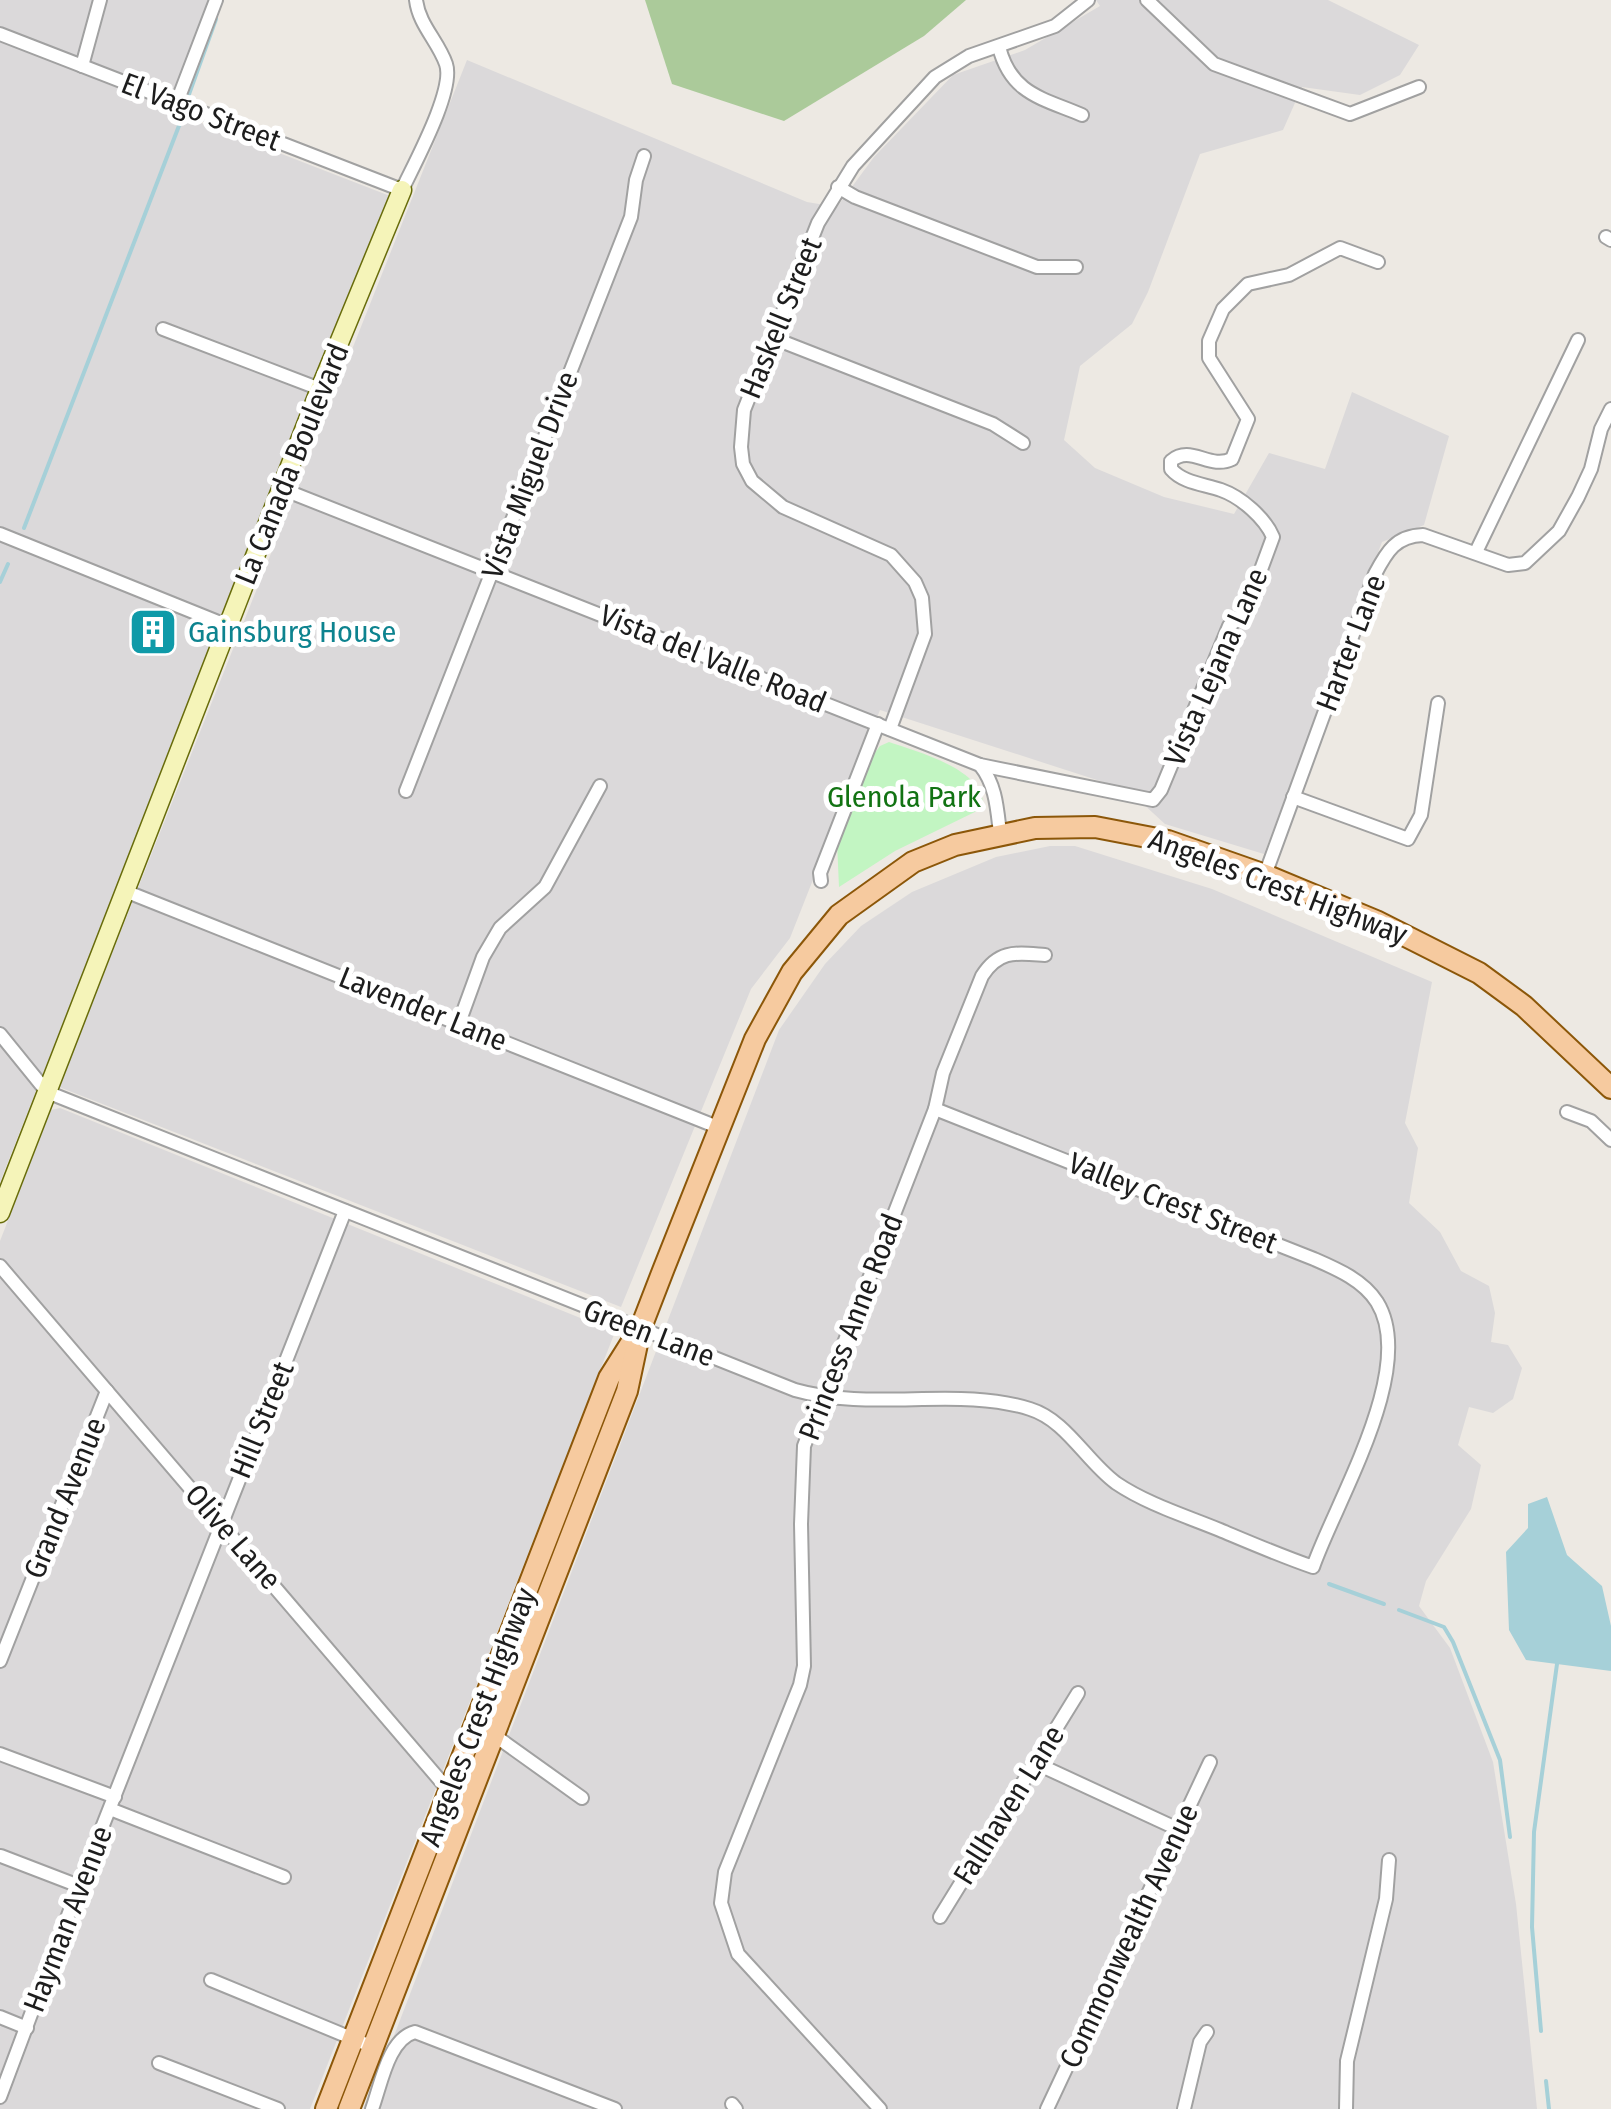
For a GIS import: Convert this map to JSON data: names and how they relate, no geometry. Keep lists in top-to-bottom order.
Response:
{
  "streets": {
    "main road": ["Angeles Crest Highway"],
    "street": [
      "El Vago Street",
      "Haskell Street",
      "La Canada Boulevard",
      "Vista Miguel Drive",
      "Harter Lane",
      "Vista del Valle Road",
      "Vista Lejana Lane",
      "Lavender Lane",
      "Valley Crest Street",
      "Princess Anne Road",
      "Green Lane",
      "Hill Street",
      "Grand Avenue",
      "Olive Lane",
      "Fallhaven Lane",
      "Hayman Avenue",
      "Commonwealth Avenue"
    ]
  },
  "crossings": [
    ["El Vago Street", "La Canada Boulevard"],
    ["Haskell Street", "Vista del Valle Road"],
    ["La Canada Boulevard", "Vista del Valle Road"],
    ["La Canada Boulevard", "Lavender Lane"],
    ["La Canada Boulevard", "Green Lane"],
    ["Vista Miguel Drive", "Vista del Valle Road"],
    ["Harter Lane", "Angeles Crest Highway"],
    ["Vista del Valle Road", "Vista Lejana Lane"],
    ["Angeles Crest Highway", "Lavender Lane"],
    ["Angeles Crest Highway", "Green Lane"],
    ["Angeles Crest Highway", "Olive Lane"],
    ["Valley Crest Street", "Princess Anne Road"],
    ["Valley Crest Street", "Green Lane"],
    ["Princess Anne Road", "Green Lane"],
    ["Green Lane", "Hill Street"],
    ["Hill Street", "Olive Lane"],
    ["Hill Street", "Hayman Avenue"],
    ["Grand Avenue", "Olive Lane"]
  ],
  "parks": ["Glenola Park"],
  "places": {
    "building": ["Gainsburg House"]
  }
}
